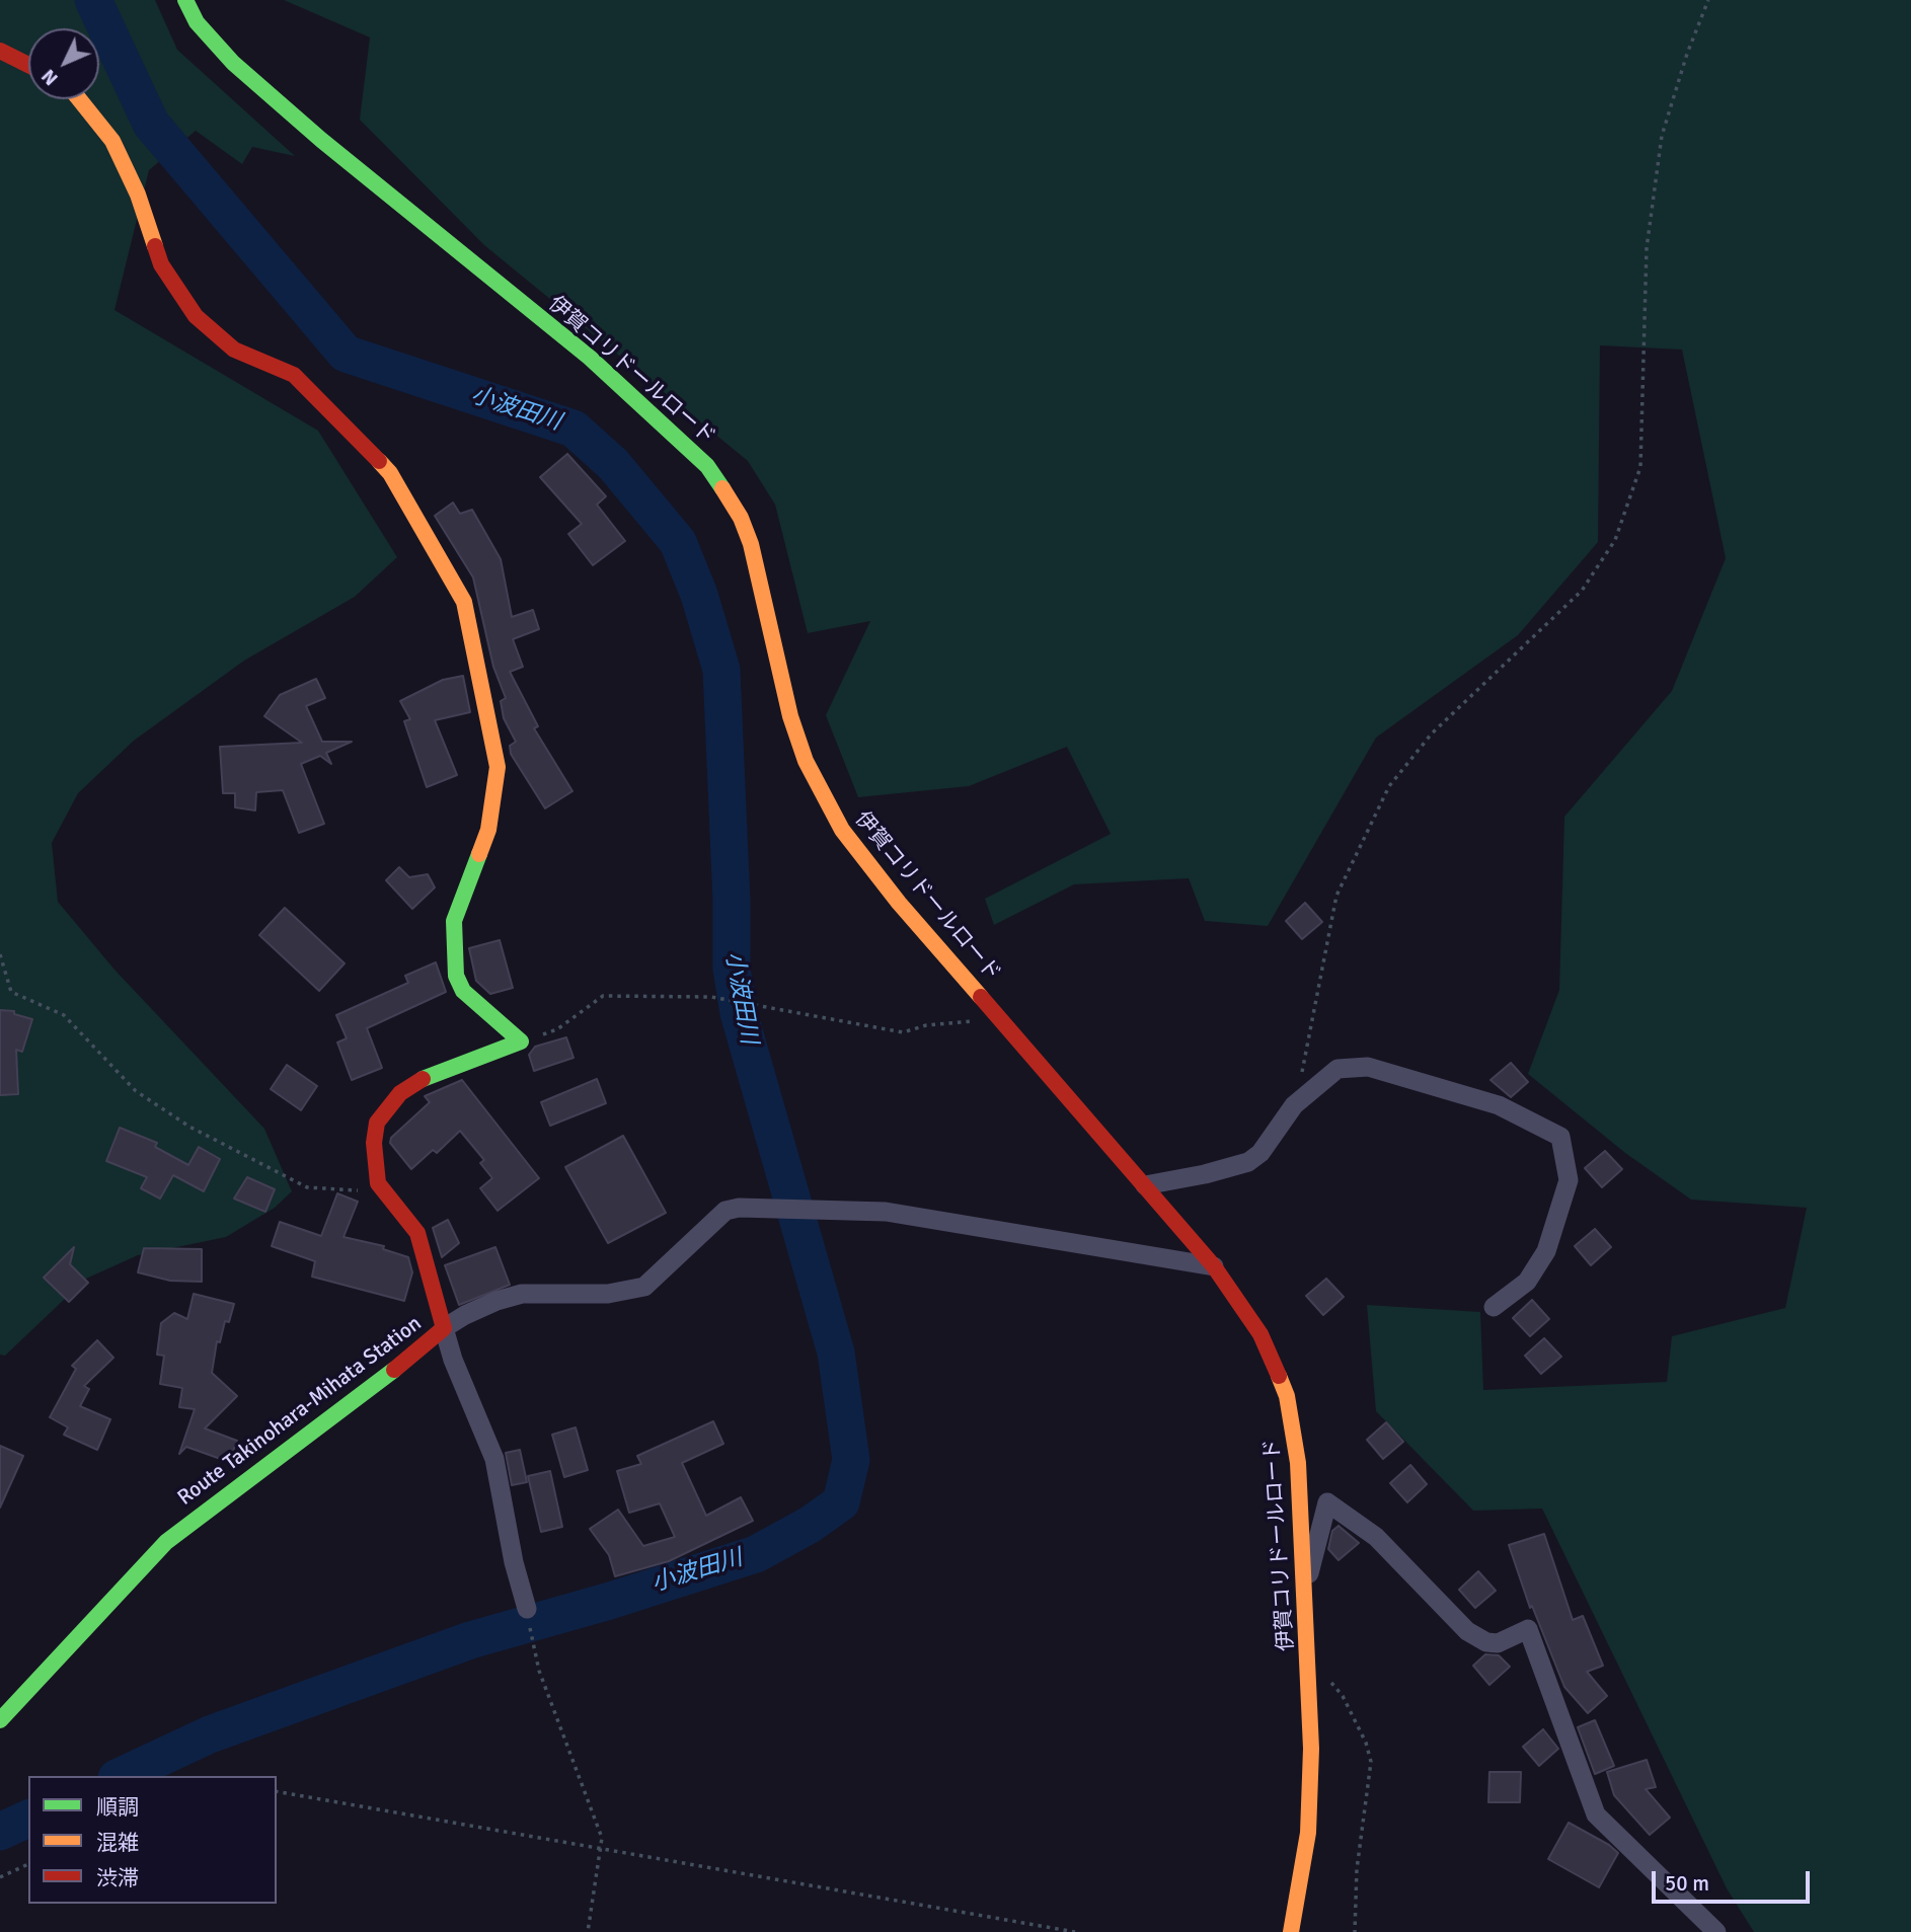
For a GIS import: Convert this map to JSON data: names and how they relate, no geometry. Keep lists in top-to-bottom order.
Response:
{
  "streets": {
    "street": ["伊賀コリドールロード", "Route Takinohara-Mihata Station"]
  },
  "water": ["小波田川"],
  "legend": ["順調", "混雑", "渋滞"],
  "scale_bar": "50 m",
  "north": "bottom left"
}
